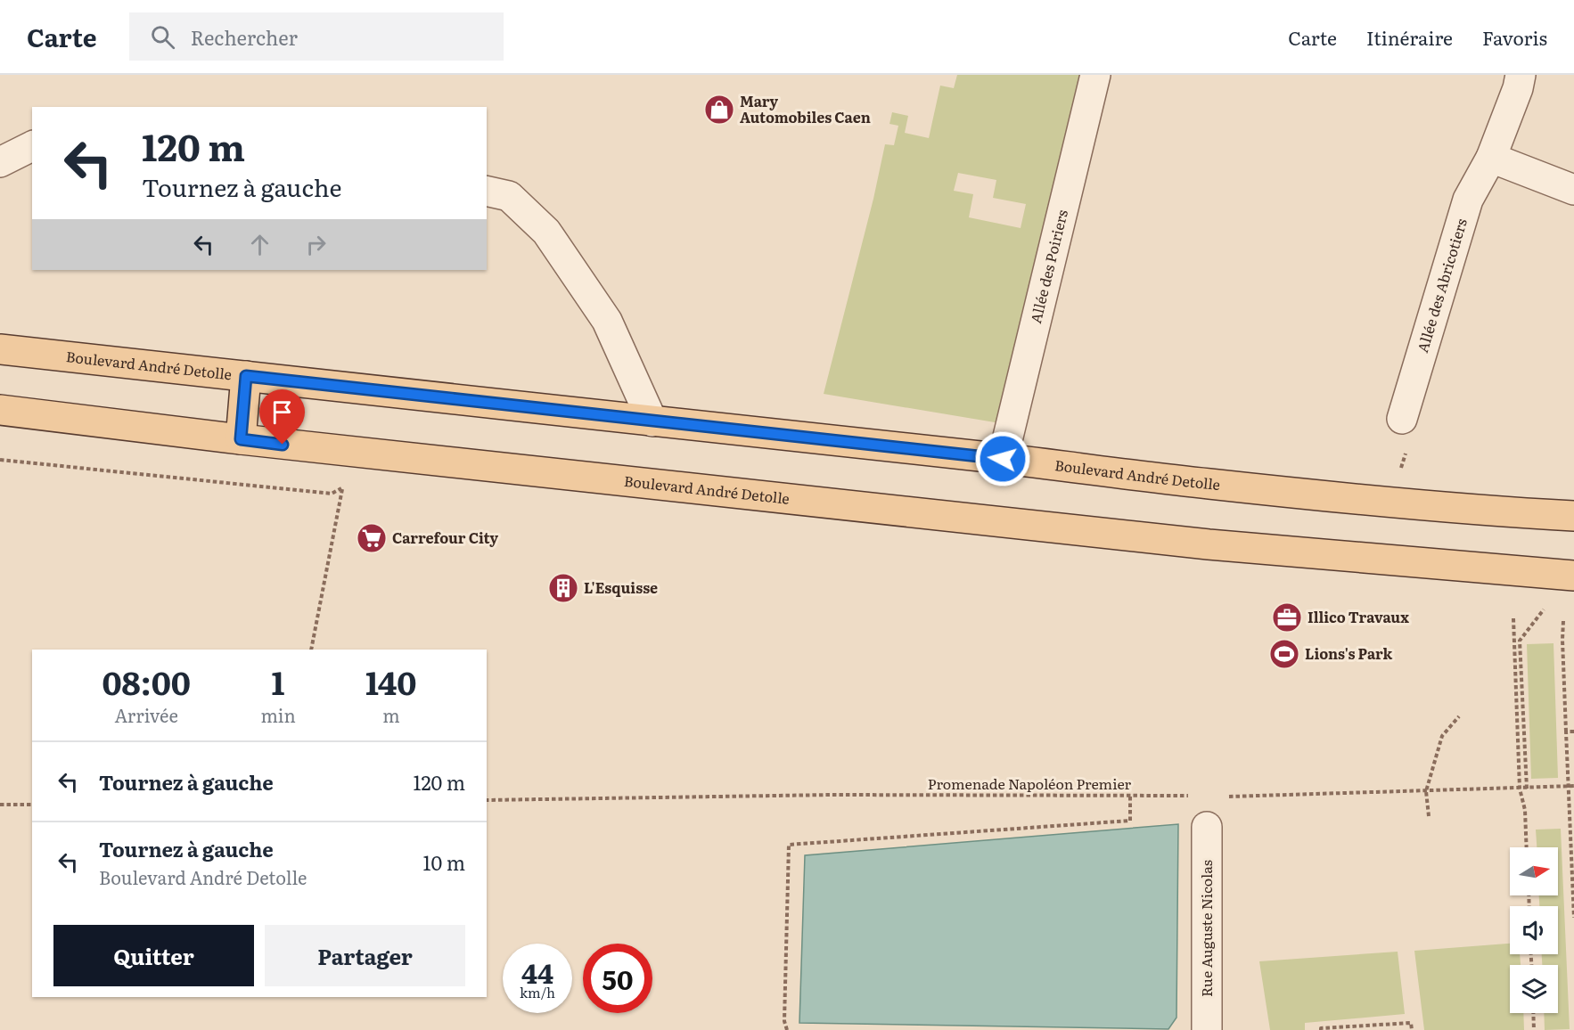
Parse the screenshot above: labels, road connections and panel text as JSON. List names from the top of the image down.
{
  "streets": {
    "main road": ["Boulevard André Detolle"],
    "street": ["Allée des Poiriers", "Allée des Abricotiers", "Rue Auguste Nicolas"],
    "path": ["Promenade Napoléon Premier"]
  },
  "crossings": [
    ["Allée des Poiriers", "Boulevard André Detolle"]
  ],
  "places": {
    "shop": ["Mary Automobiles Caen"],
    "supermarket": ["Carrefour City"],
    "building": ["L'Esquisse"],
    "office": ["Illico Travaux"],
    "sports": ["Lions's Park"]
  },
  "north": "right",
  "page": {
    "header": "Carte",
    "search": "Rechercher",
    "nav": ["Carte", "Itinéraire", "Favoris"],
    "turn": ["120 m", "Tournez à gauche"],
    "eta": [
      "08:00",
      "Arrivée",
      "1",
      "min",
      "140",
      "m"
    ],
    "list": [
      {
        "name": "Tournez à gauche",
        "value": "120 m"
      },
      {
        "name": "Tournez à gauche",
        "note": "Boulevard André Detolle",
        "value": "10 m"
      }
    ],
    "buttons": ["Quitter", "Partager"],
    "speed": "44 km/h",
    "limit": "50"
  }
}
